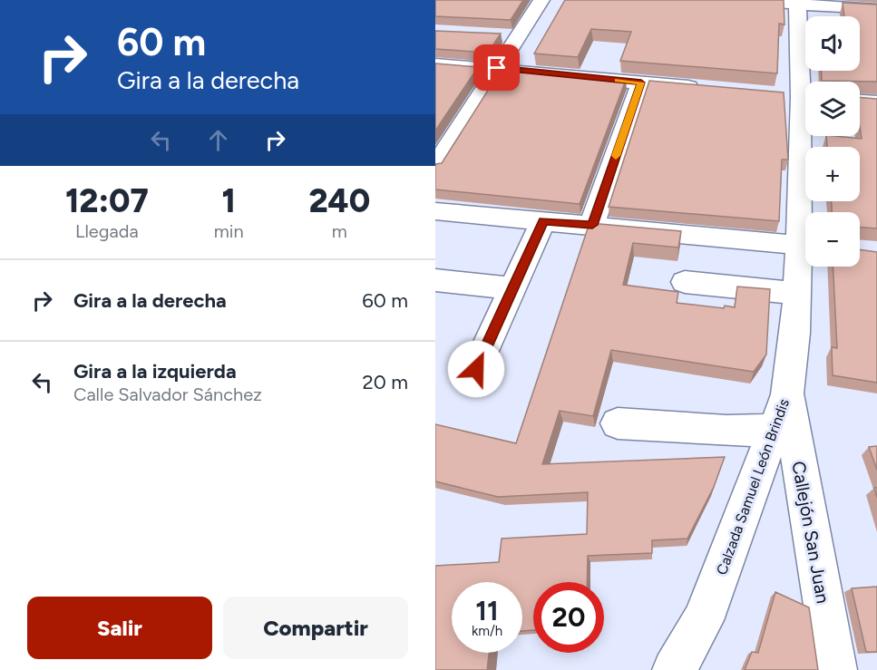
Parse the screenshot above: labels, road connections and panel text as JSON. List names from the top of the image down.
{
  "streets": {
    "street": ["Calzada Samuel León Brindis", "Callejón San Juan"]
  },
  "crossings": [
    ["Calzada Samuel León Brindis", "Callejón San Juan"]
  ],
  "page": {
    "turn": ["60 m", "Gira a la derecha"],
    "map_buttons": ["+", "−"],
    "eta": [
      "12:07",
      "Llegada",
      "1",
      "min",
      "240",
      "m"
    ],
    "list": [
      {
        "name": "Gira a la derecha",
        "value": "60 m"
      },
      {
        "name": "Gira a la izquierda",
        "note": "Calle Salvador Sánchez",
        "value": "20 m"
      }
    ],
    "speed": "11 km/h",
    "limit": "20",
    "buttons": ["Salir", "Compartir"]
  }
}
